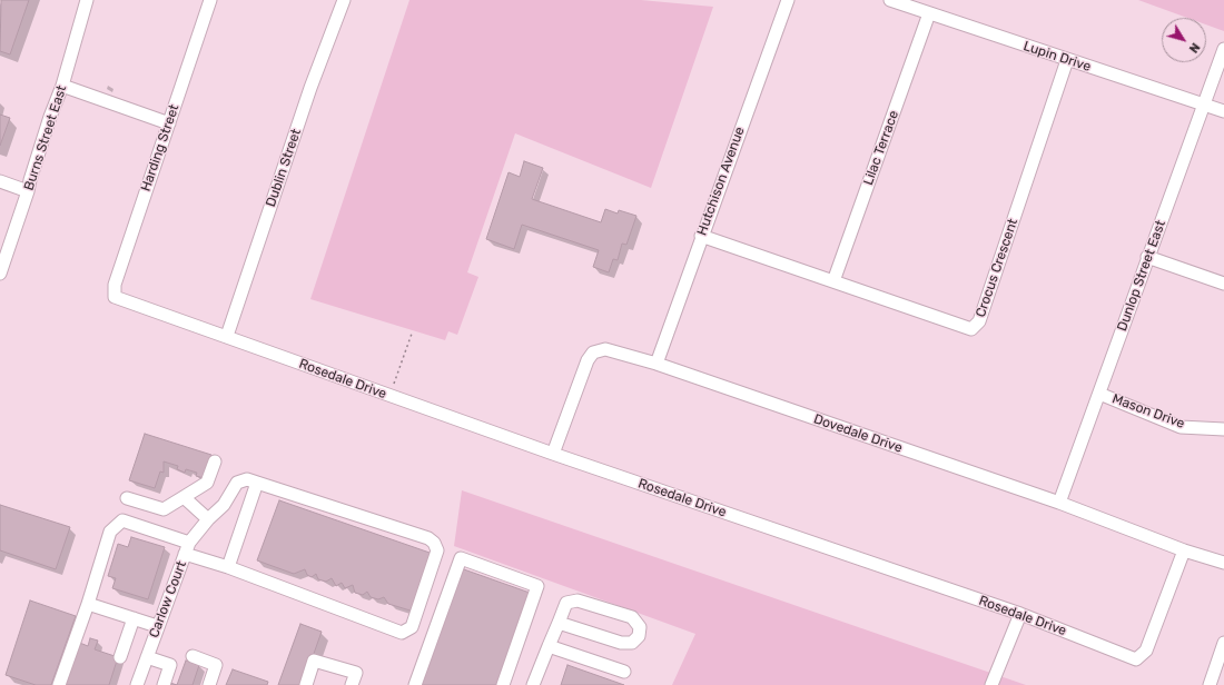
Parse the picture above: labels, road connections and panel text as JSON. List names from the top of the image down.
{
  "streets": {
    "street": [
      "Lupin Drive",
      "Burns Street East",
      "Harding Street",
      "Lilac Terrace",
      "Dublin Street",
      "Hutchison Avenue",
      "Crocus Crescent",
      "Dunlop Street East",
      "Rosedale Drive",
      "Mason Drive",
      "Dovedale Drive",
      "Carlow Court"
    ]
  },
  "crossings": [
    ["Lupin Drive", "Lilac Terrace"],
    ["Lupin Drive", "Crocus Crescent"],
    ["Lupin Drive", "Dunlop Street East"],
    ["Harding Street", "Rosedale Drive"],
    ["Lilac Terrace", "Crocus Crescent"],
    ["Dublin Street", "Rosedale Drive"],
    ["Hutchison Avenue", "Crocus Crescent"],
    ["Hutchison Avenue", "Dovedale Drive"],
    ["Dunlop Street East", "Mason Drive"],
    ["Dunlop Street East", "Dovedale Drive"],
    ["Rosedale Drive", "Dovedale Drive"]
  ],
  "north": "bottom right"
}
